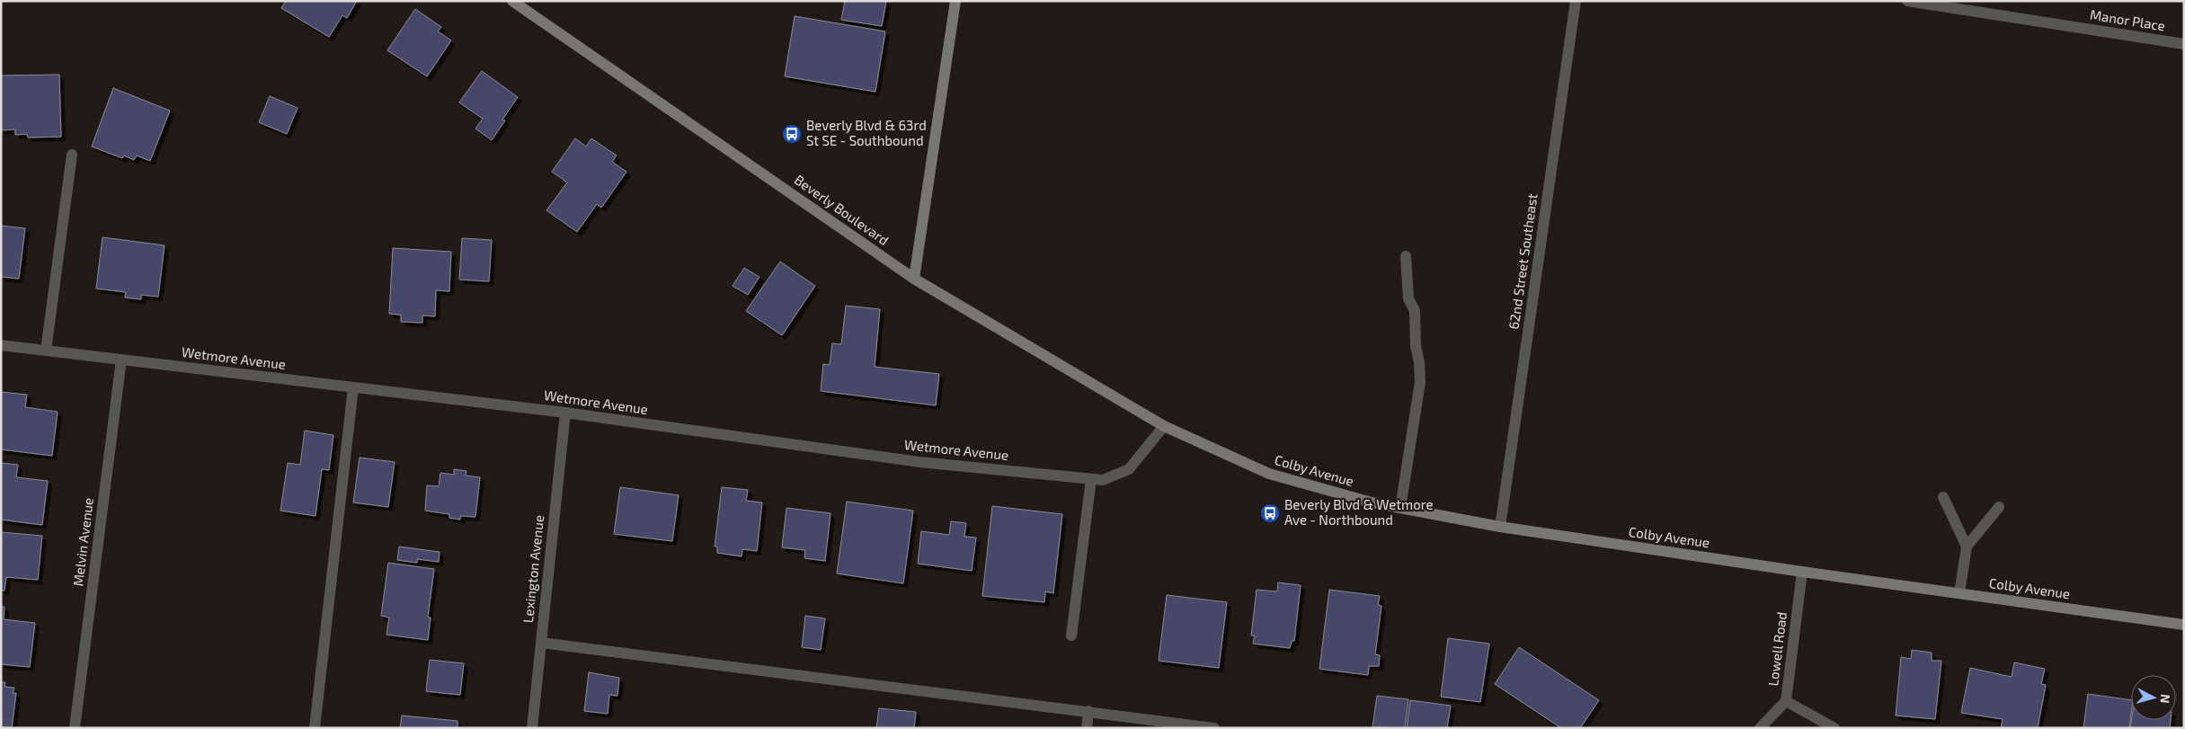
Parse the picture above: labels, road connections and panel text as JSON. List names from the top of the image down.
{
  "streets": {
    "main road": ["Beverly Boulevard", "Colby Avenue"],
    "street": [
      "Manor Place",
      "62nd Street Southeast",
      "Wetmore Avenue",
      "Melvin Avenue",
      "Lexington Avenue",
      "Lowell Road"
    ]
  },
  "crossings": [
    ["Beverly Boulevard", "Wetmore Avenue"],
    ["Beverly Boulevard", "Colby Avenue"],
    ["62nd Street Southeast", "Colby Avenue"],
    ["Wetmore Avenue", "Colby Avenue"],
    ["Wetmore Avenue", "Melvin Avenue"],
    ["Wetmore Avenue", "Lexington Avenue"],
    ["Colby Avenue", "Lowell Road"]
  ],
  "places": {
    "bus stop": ["Beverly Blvd & 63rd St SE - Southbound", "Beverly Blvd & Wetmore Ave - Northbound"]
  },
  "north": "right"
}
